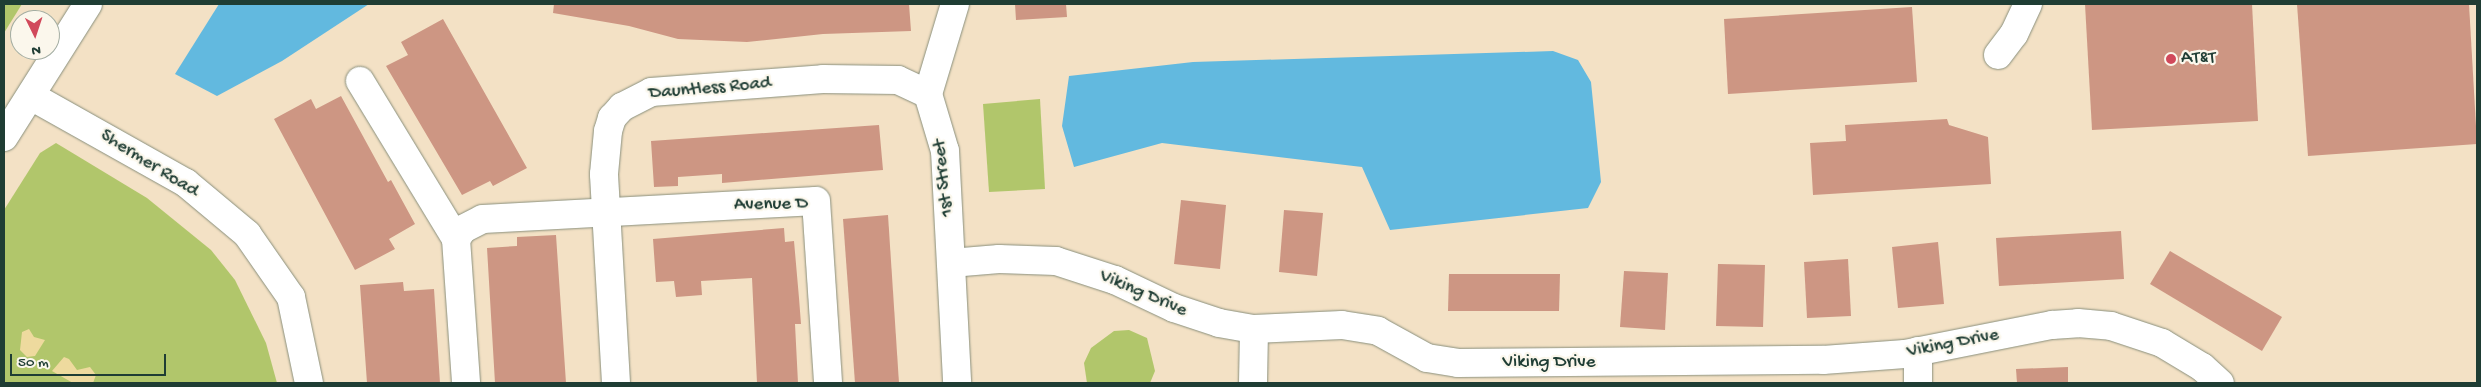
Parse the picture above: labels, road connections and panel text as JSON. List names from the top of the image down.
{
  "streets": {
    "street": [
      "Dauntless Road",
      "Shermer Road",
      "1st Street",
      "Avenue D",
      "Viking Drive"
    ]
  },
  "crossings": [
    ["Dauntless Road", "1st Street"],
    ["Dauntless Road", "Avenue D"],
    ["1st Street", "Viking Drive"]
  ],
  "places": ["AT&T"],
  "scale_bar": "50 m",
  "north": "bottom"
}
